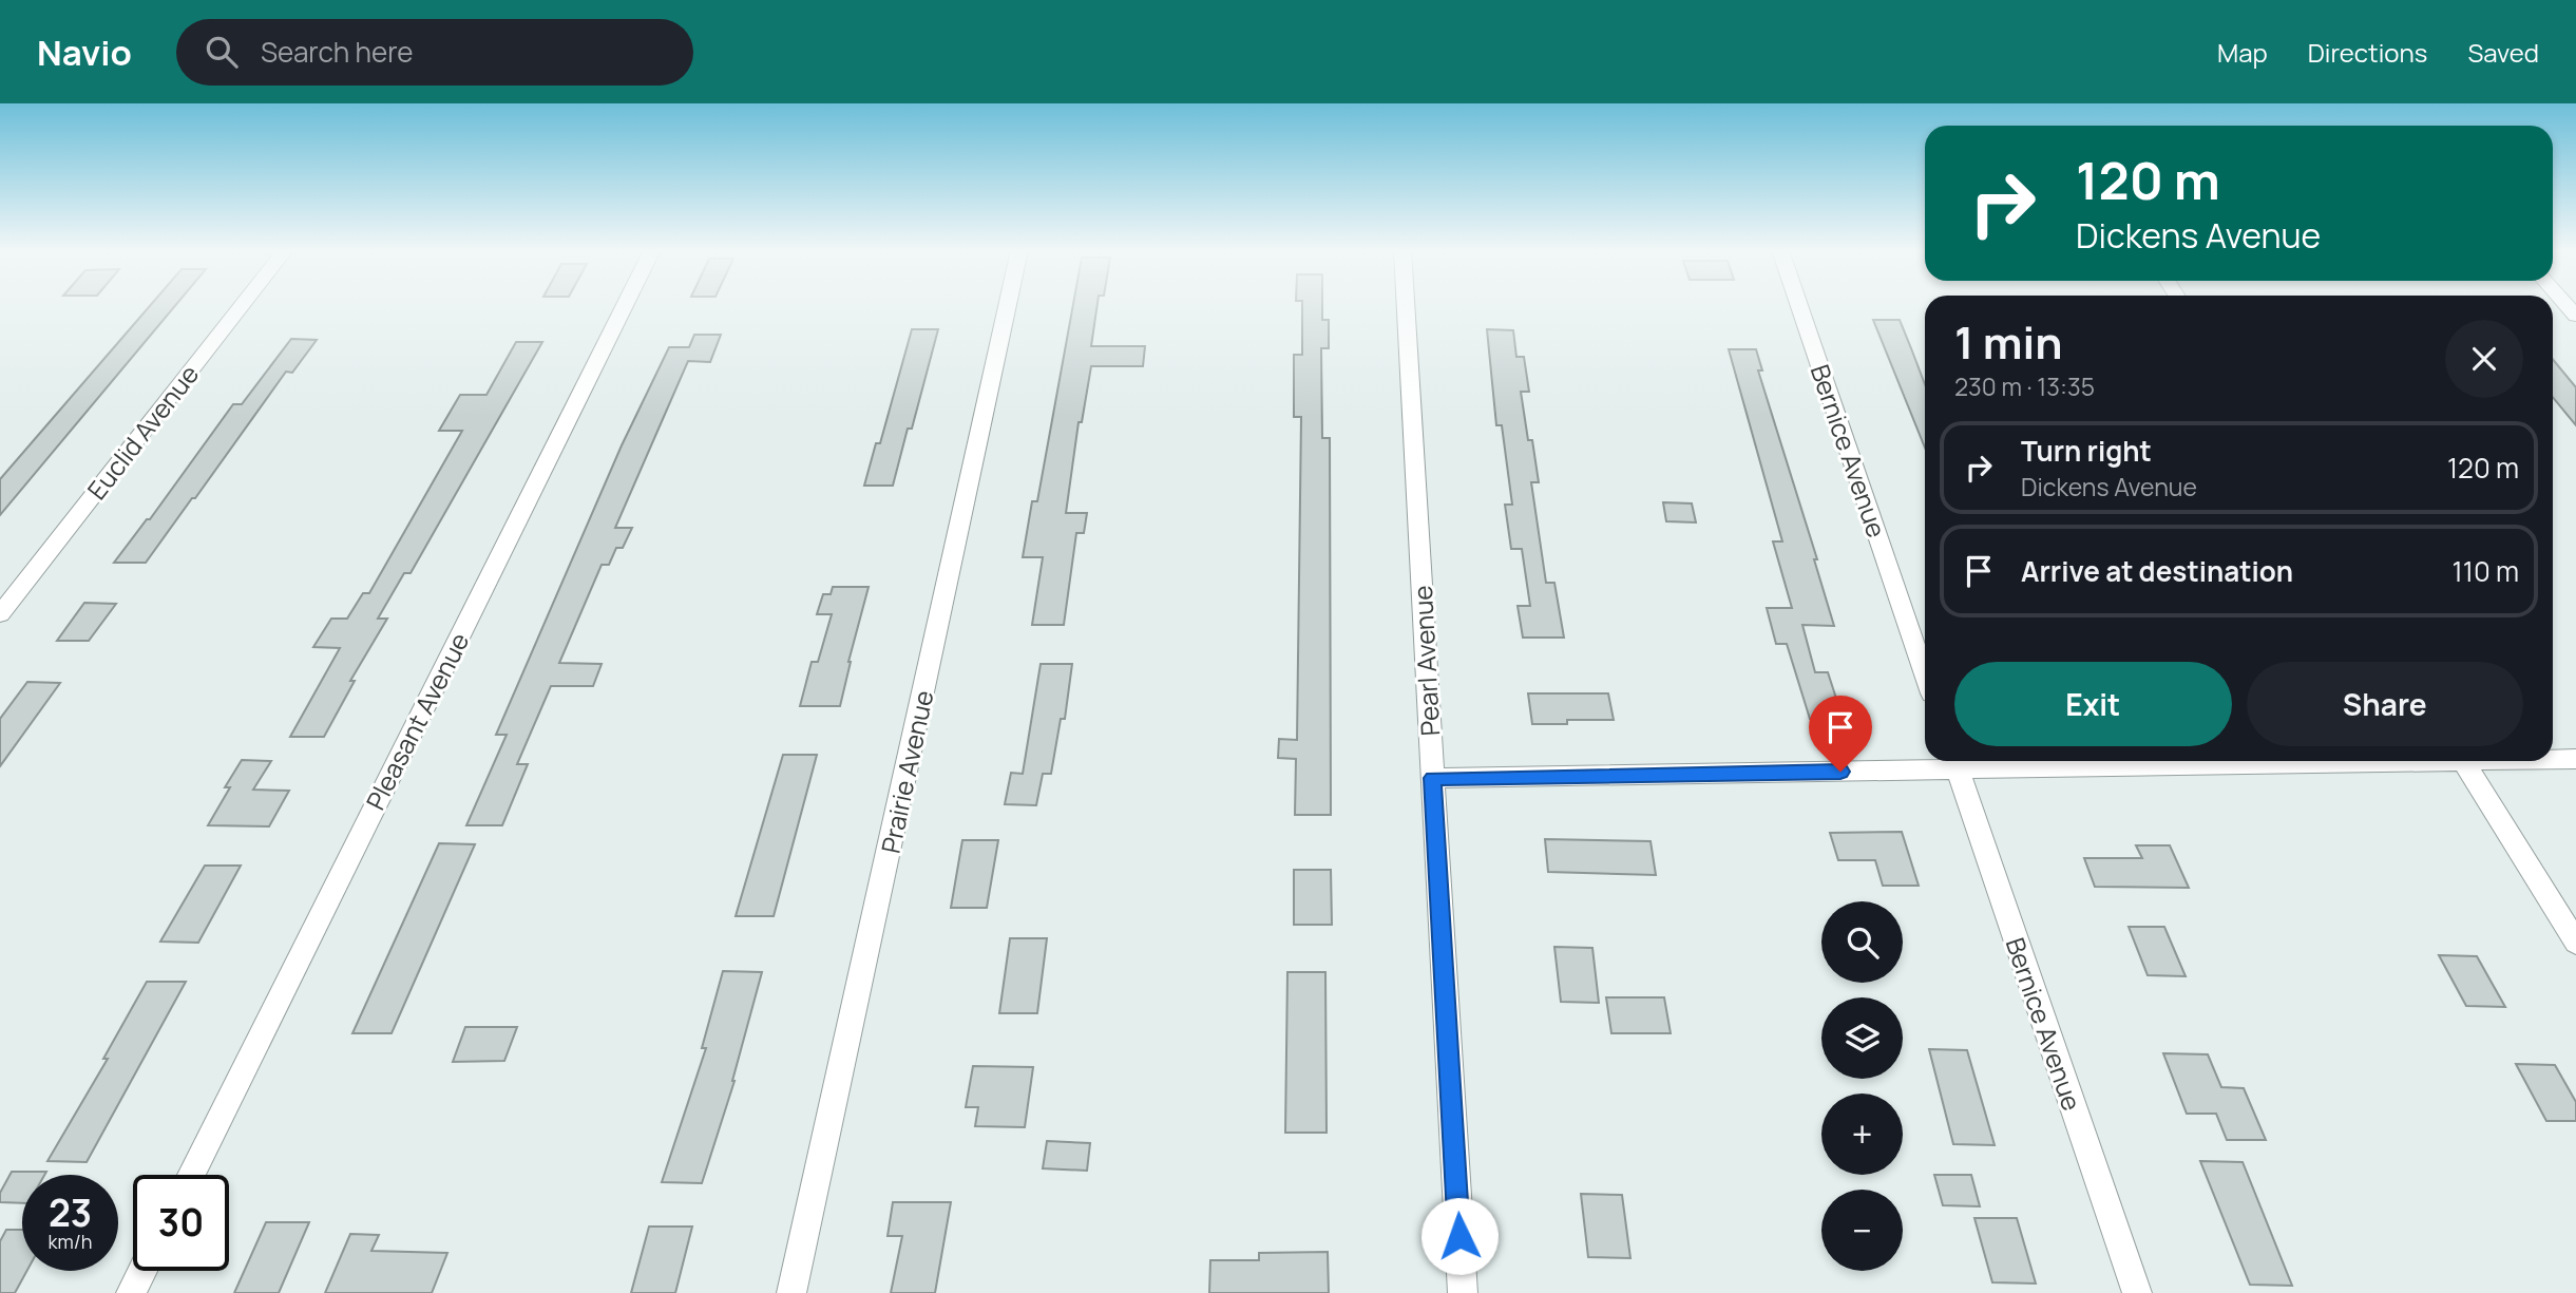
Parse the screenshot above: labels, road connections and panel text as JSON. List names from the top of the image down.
{
  "streets": {
    "street": [
      "Euclid Avenue",
      "Bernice Avenue",
      "Pearl Avenue",
      "Pleasant Avenue",
      "Prairie Avenue"
    ]
  },
  "page": {
    "header": "Navio",
    "search": "Search here",
    "nav": ["Map", "Directions", "Saved"],
    "turn": ["120 m", "Dickens Avenue"],
    "heading": ["1 min", "230 m · 13:35"],
    "list": [
      {
        "name": "Turn right",
        "note": "Dickens Avenue",
        "value": "120 m"
      },
      {
        "name": "Arrive at destination",
        "value": "110 m"
      }
    ],
    "buttons": ["Exit", "Share"],
    "map_buttons": ["+", "−"],
    "speed": "23 km/h",
    "limit": "30"
  }
}
